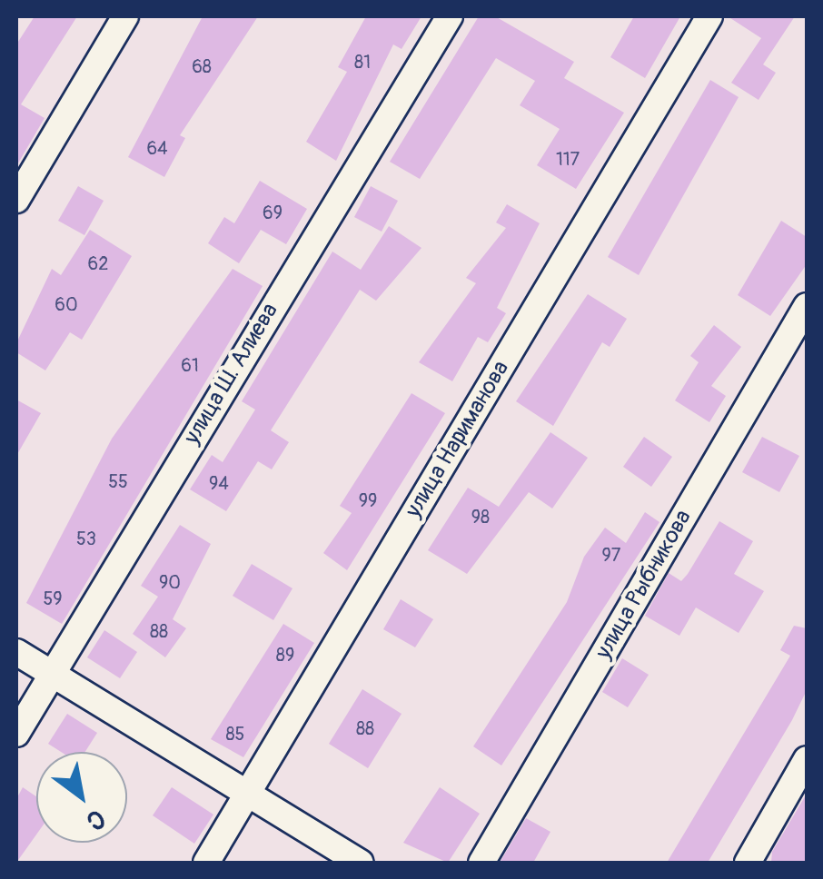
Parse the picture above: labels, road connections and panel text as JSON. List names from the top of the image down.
{
  "streets": {
    "street": ["улица Ш. Алиева", "улица Нариманова", "улица Рыбникова"]
  },
  "house_numbers": [
    "81",
    "68",
    "64",
    "117",
    "69",
    "62",
    "60",
    "61",
    "55",
    "94",
    "99",
    "98",
    "53",
    "97",
    "90",
    "59",
    "88",
    "89",
    "88",
    "85"
  ],
  "north": "bottom right"
}
